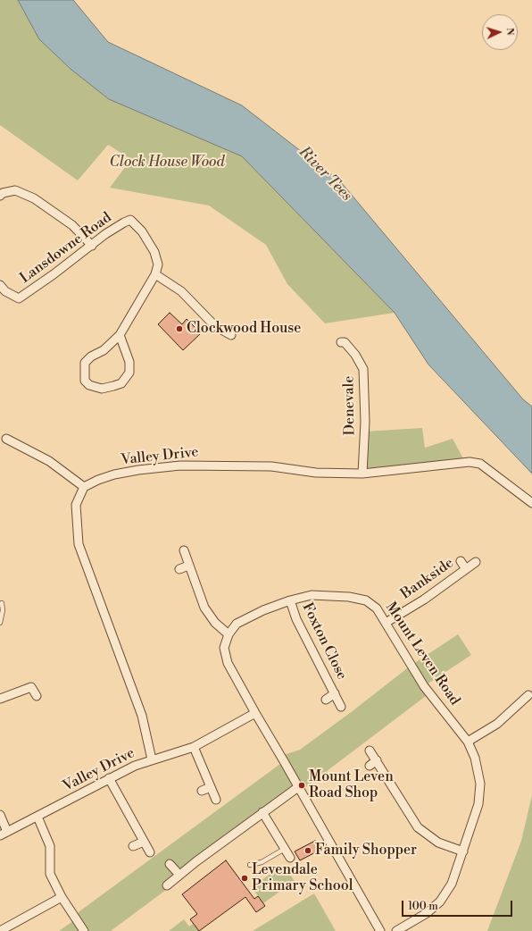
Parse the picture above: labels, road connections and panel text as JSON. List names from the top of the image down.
{
  "streets": {
    "street": [
      "Lansdowne Road",
      "Denevale",
      "Valley Drive",
      "Bankside",
      "Foxton Close",
      "Mount Leven Road"
    ]
  },
  "crossings": [
    ["Denevale", "Valley Drive"],
    ["Bankside", "Mount Leven Road"],
    ["Foxton Close", "Mount Leven Road"]
  ],
  "water": ["River Tees"],
  "parks": ["Clock House Wood"],
  "places": [
    "Clockwood House",
    "Mount Leven Road Shop",
    "Family Shopper",
    "Levendale Primary School"
  ],
  "scale_bar": "100 m",
  "north": "right"
}
